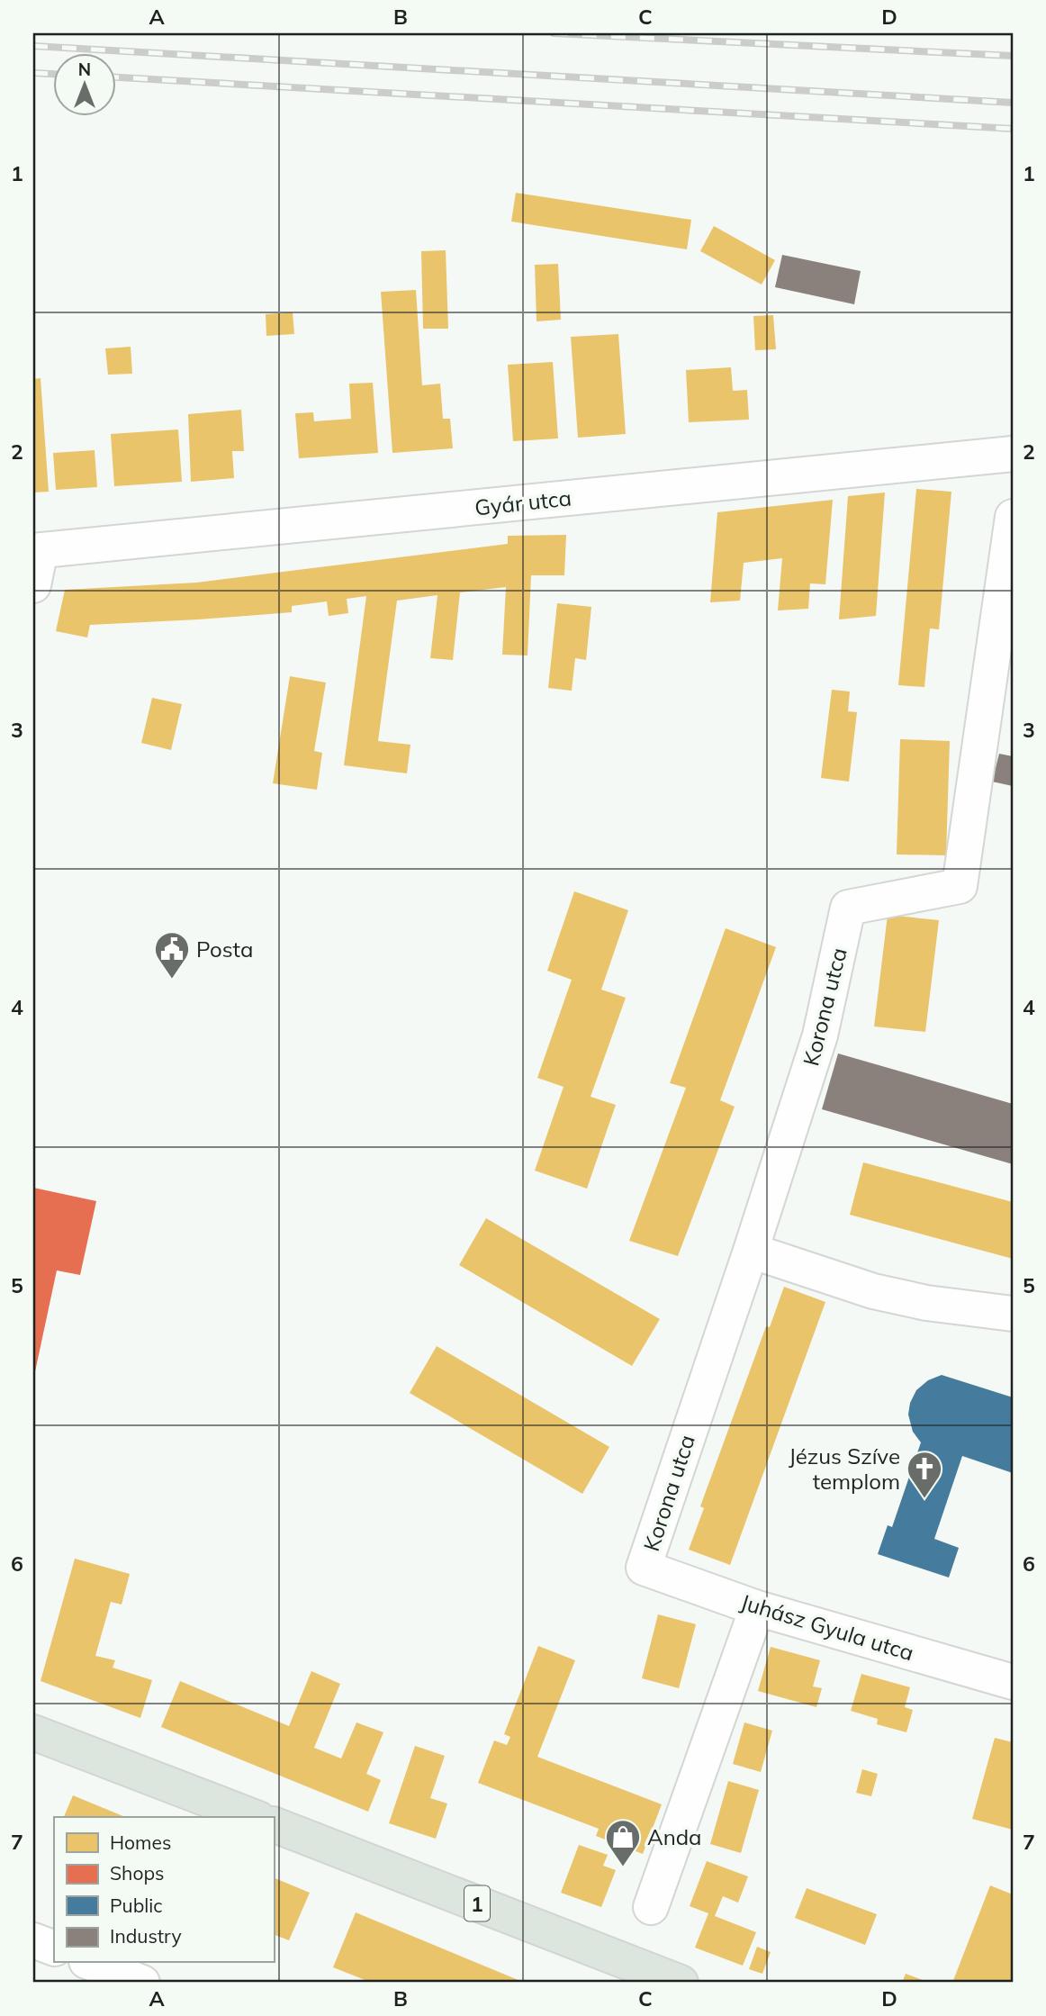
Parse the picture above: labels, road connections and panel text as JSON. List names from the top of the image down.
{
  "streets": {
    "main road": ["1"],
    "street": ["Gyár utca", "Korona utca", "Juhász Gyula utca"]
  },
  "crossings": [
    ["Korona utca", "Juhász Gyula utca"]
  ],
  "places": {
    "public building": ["Posta"],
    "church": ["Jézus Szíve templom"],
    "shop": ["Anda"]
  },
  "legend": [
    "Homes",
    "Shops",
    "Public",
    "Industry"
  ],
  "north": "top",
  "grid": {
    "columns": [
      "A",
      "B",
      "C",
      "D"
    ],
    "rows": [
      "1",
      "2",
      "3",
      "4",
      "5",
      "6",
      "7"
    ]
  }
}
